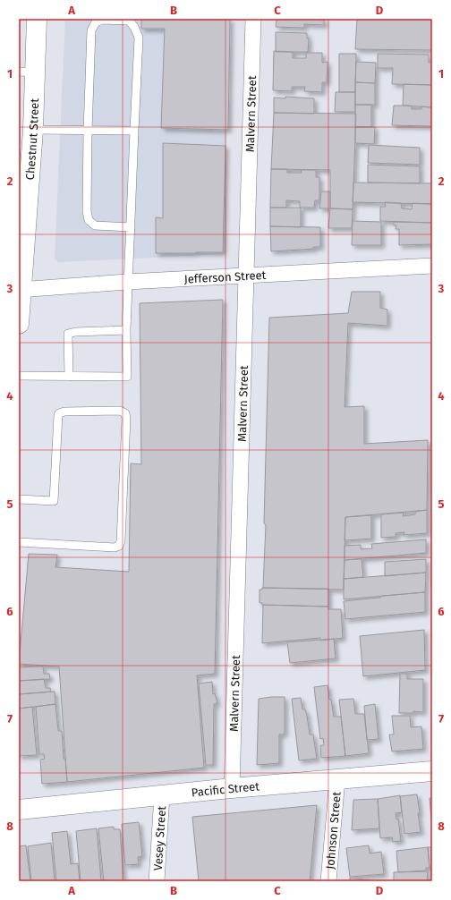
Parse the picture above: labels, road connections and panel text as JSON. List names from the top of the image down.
{
  "streets": {
    "street": [
      "Malvern Street",
      "Chestnut Street",
      "Jefferson Street",
      "Pacific Street",
      "Johnson Street",
      "Vesey Street"
    ]
  },
  "crossings": [
    ["Malvern Street", "Jefferson Street"],
    ["Malvern Street", "Pacific Street"],
    ["Chestnut Street", "Jefferson Street"],
    ["Pacific Street", "Johnson Street"],
    ["Pacific Street", "Vesey Street"]
  ],
  "grid": {
    "columns": [
      "A",
      "B",
      "C",
      "D"
    ],
    "rows": [
      "1",
      "2",
      "3",
      "4",
      "5",
      "6",
      "7",
      "8"
    ]
  }
}
